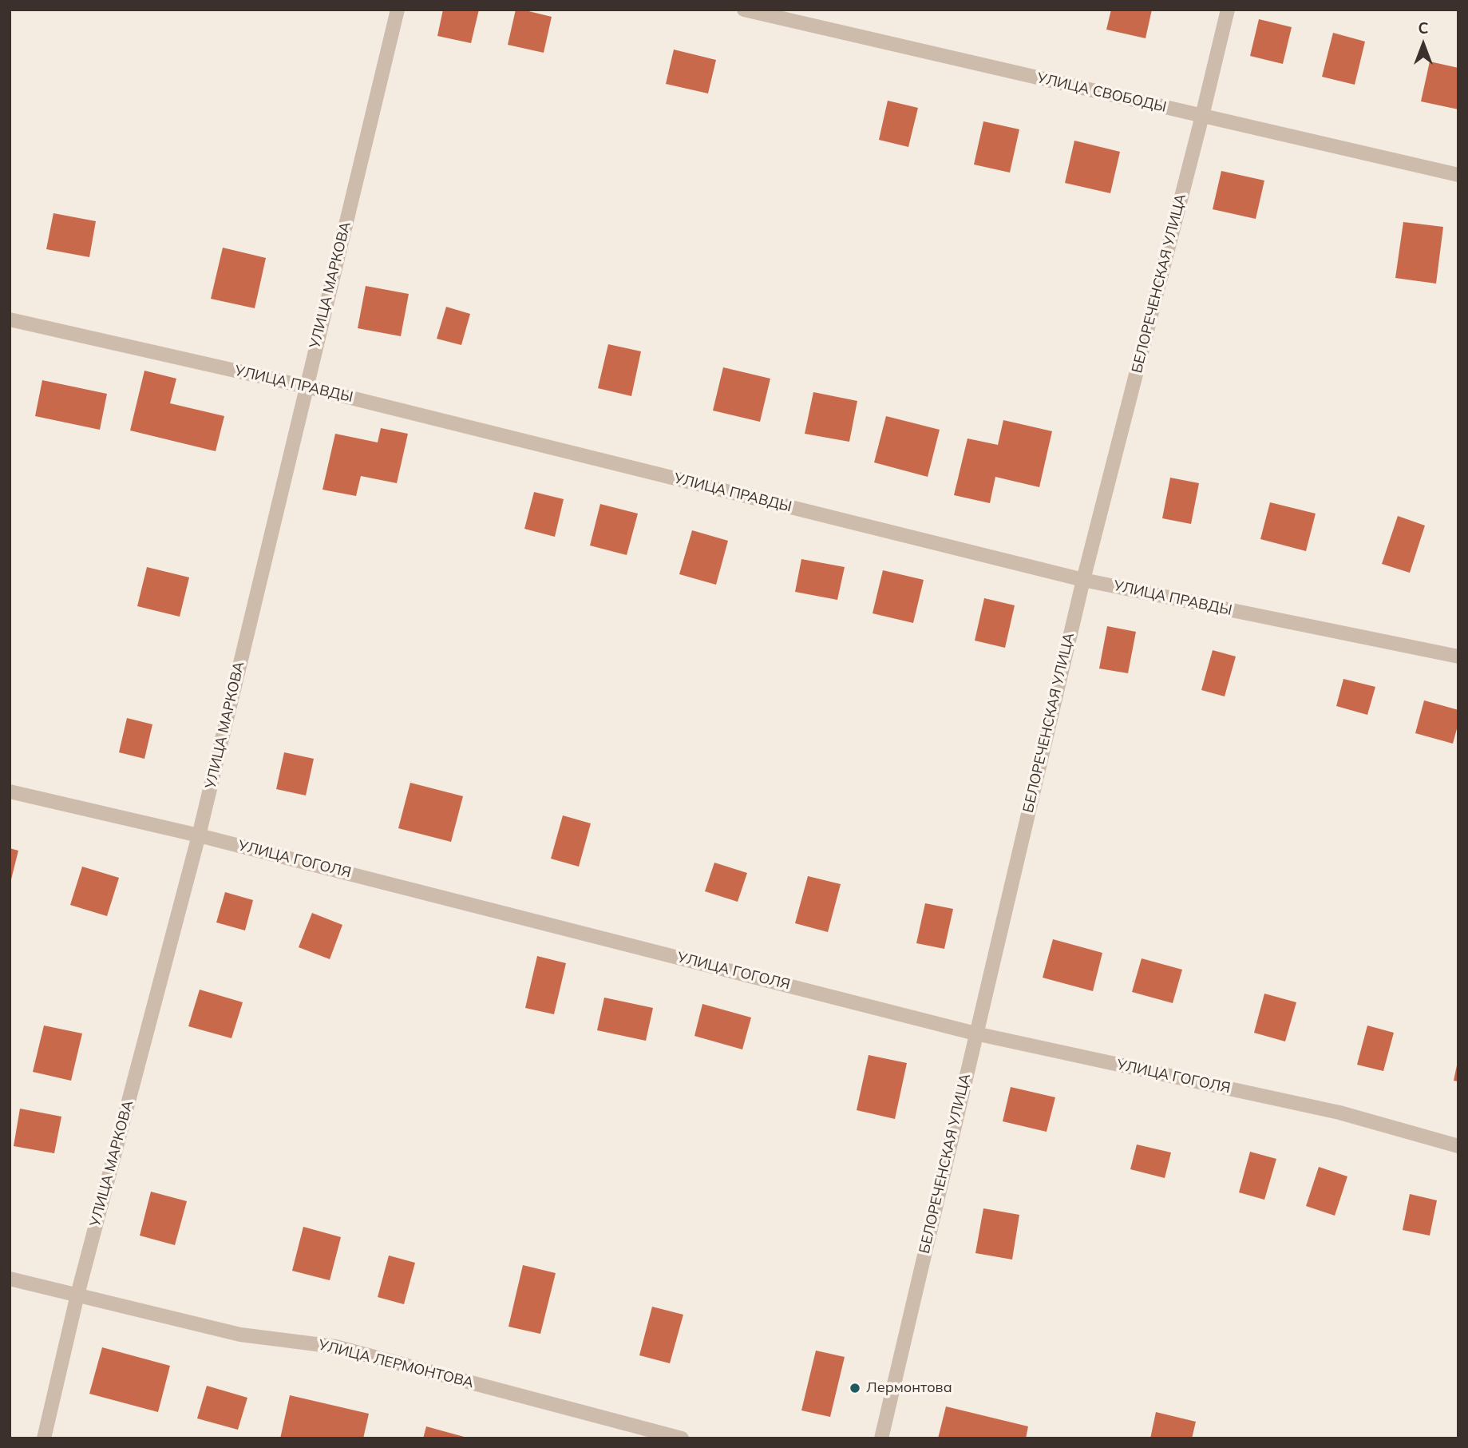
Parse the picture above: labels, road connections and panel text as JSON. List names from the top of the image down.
{
  "streets": {
    "street": [
      "УЛИЦА СВОБОДЫ",
      "БЕЛОРЕЧЕНСКАЯ УЛИЦА",
      "УЛИЦА МАРКОВА",
      "УЛИЦА ПРАВДЫ",
      "УЛИЦА ГОГОЛЯ",
      "УЛИЦА ЛЕРМОНТОВА"
    ]
  },
  "crossings": [
    ["УЛИЦА СВОБОДЫ", "БЕЛОРЕЧЕНСКАЯ УЛИЦА"],
    ["БЕЛОРЕЧЕНСКАЯ УЛИЦА", "УЛИЦА ПРАВДЫ"],
    ["БЕЛОРЕЧЕНСКАЯ УЛИЦА", "УЛИЦА ГОГОЛЯ"],
    ["УЛИЦА МАРКОВА", "УЛИЦА ПРАВДЫ"],
    ["УЛИЦА МАРКОВА", "УЛИЦА ГОГОЛЯ"],
    ["УЛИЦА МАРКОВА", "УЛИЦА ЛЕРМОНТОВА"]
  ],
  "places": ["Лермонтова"],
  "north": "top"
}
